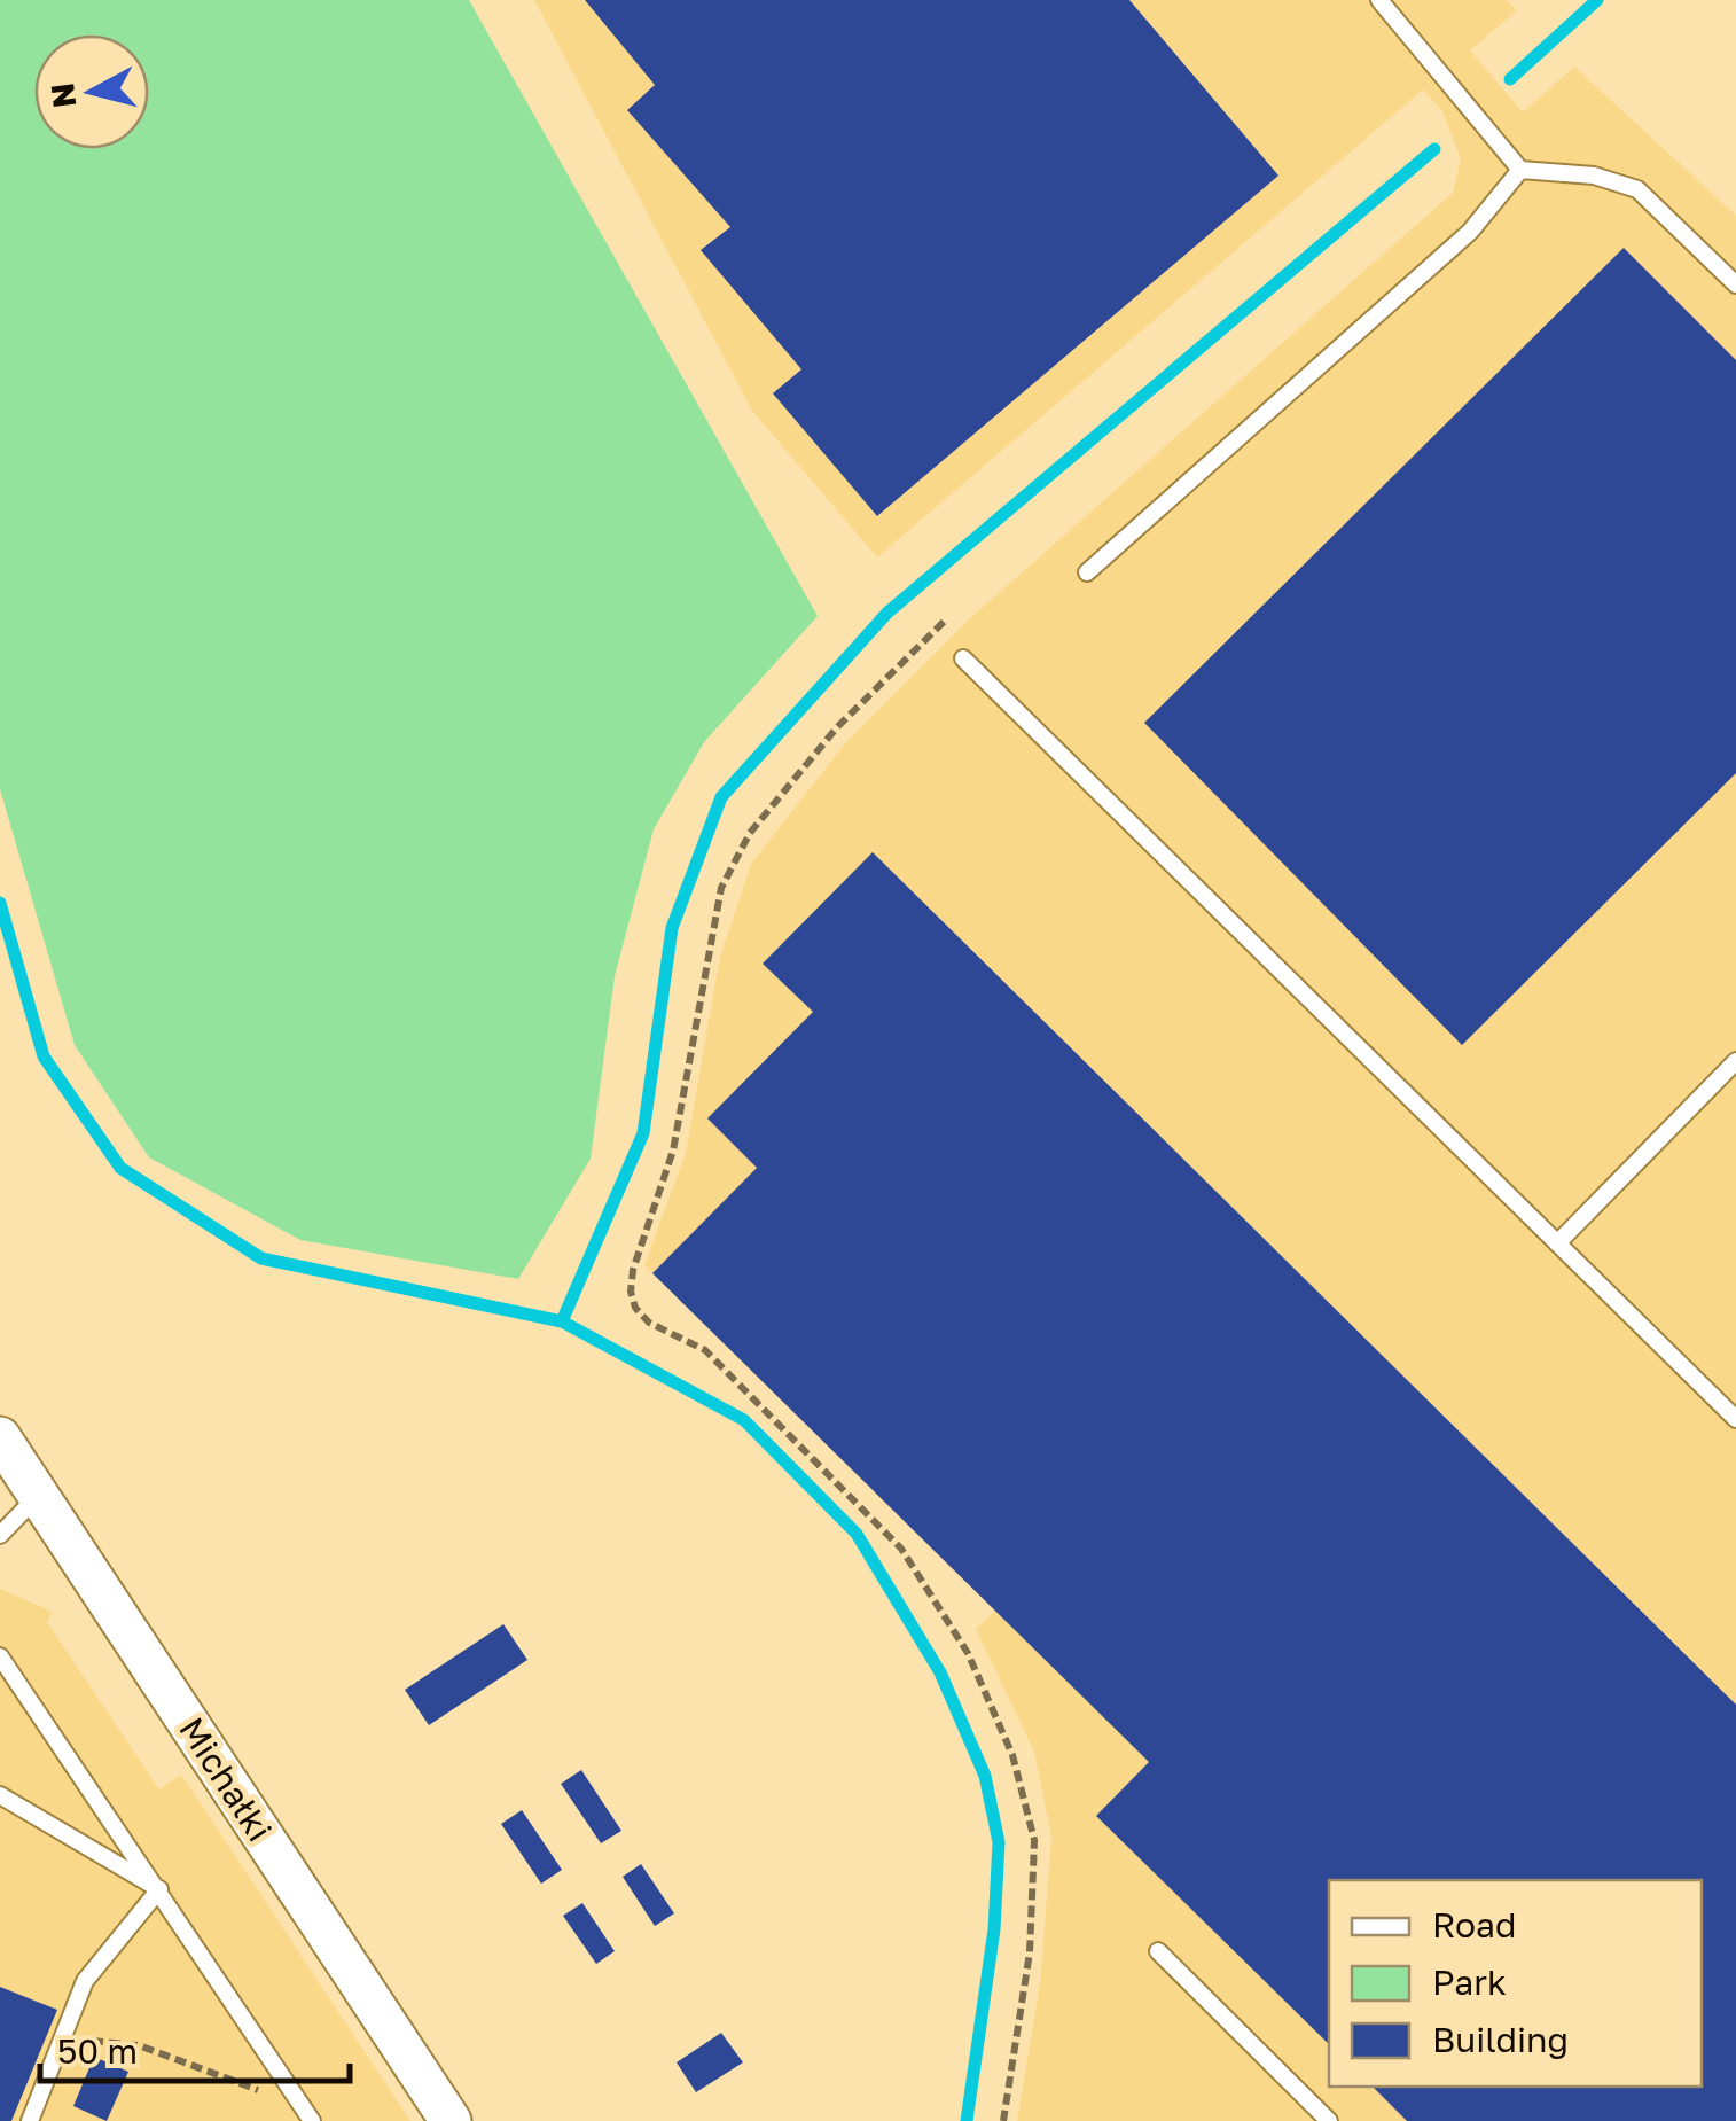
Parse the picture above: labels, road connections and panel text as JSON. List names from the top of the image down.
{
  "streets": {
    "street": ["Michałki"]
  },
  "legend": ["Road", "Park", "Building"],
  "scale_bar": "50 m",
  "north": "left"
}
